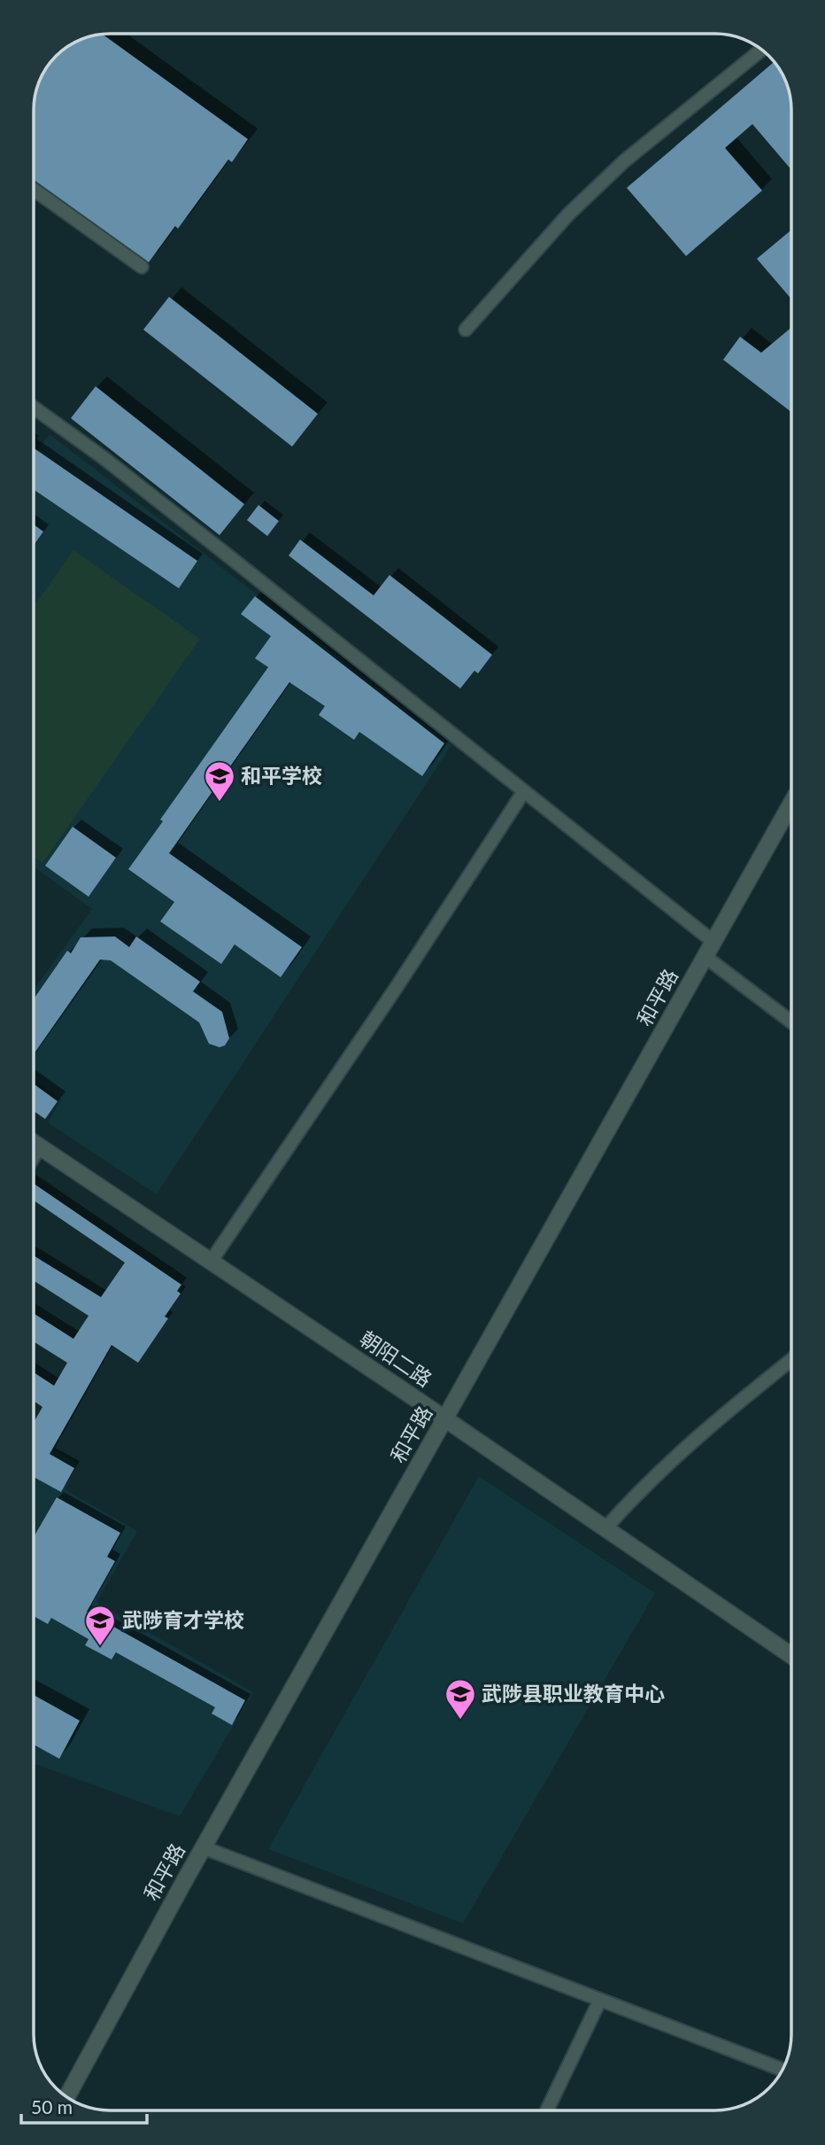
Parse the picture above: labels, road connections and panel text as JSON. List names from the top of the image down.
{
  "streets": {
    "street": ["和平路", "朝阳二路"]
  },
  "crossings": [
    ["和平路", "朝阳二路"]
  ],
  "places": {
    "school or university": ["和平学校", "武陟育才学校", "武陟县职业教育中心"]
  },
  "scale_bar": "50 m"
}
